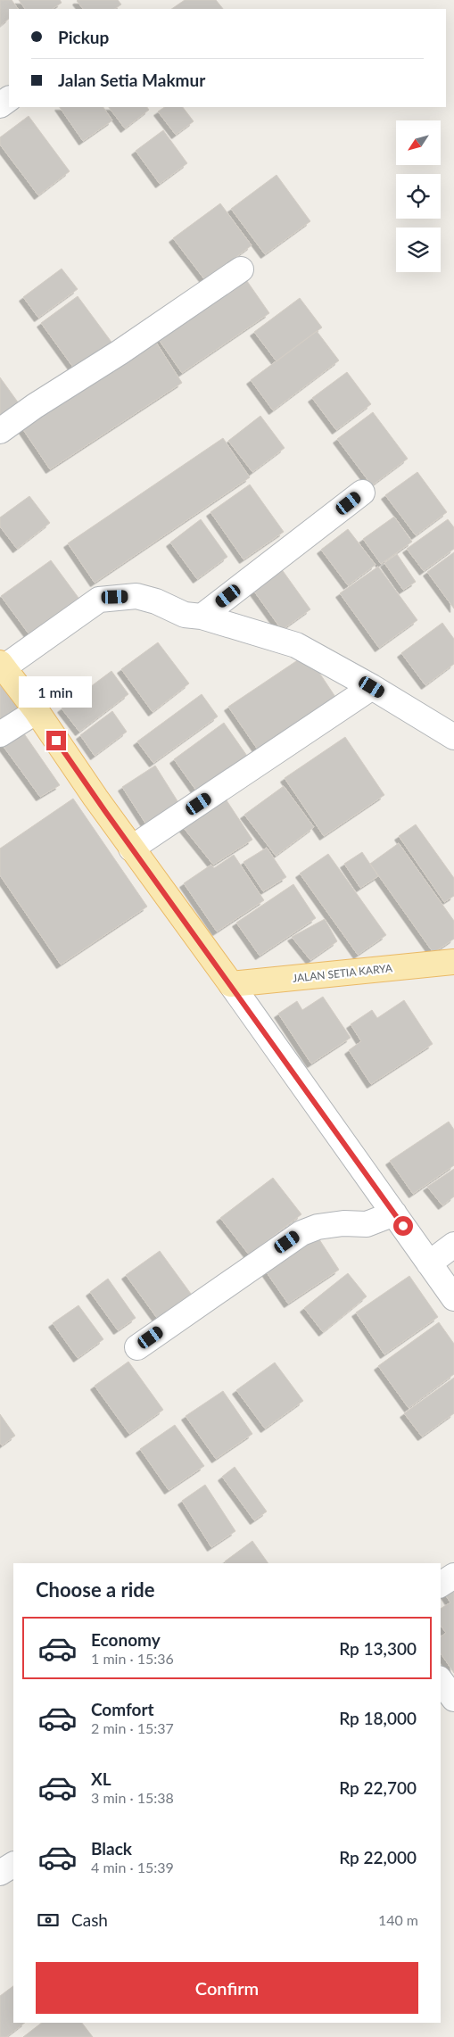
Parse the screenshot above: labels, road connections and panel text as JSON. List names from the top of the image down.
{
  "streets": {
    "main road": ["JALAN SETIA KARYA"]
  },
  "north": "bottom left",
  "page": {
    "banner": ["Pickup", "Jalan Setia Makmur"],
    "bubble": "1 min",
    "heading": "Choose a ride",
    "list": [
      {
        "name": "Economy",
        "note": "1 min · 15:36",
        "value": "Rp 13,300"
      },
      {
        "name": "Comfort",
        "note": "2 min · 15:37",
        "value": "Rp 18,000"
      },
      {
        "name": "XL",
        "note": "3 min · 15:38",
        "value": "Rp 22,700"
      },
      {
        "name": "Black",
        "note": "4 min · 15:39",
        "value": "Rp 22,000"
      }
    ],
    "pay": ["Cash", "140 m"],
    "buttons": "Confirm"
  }
}
